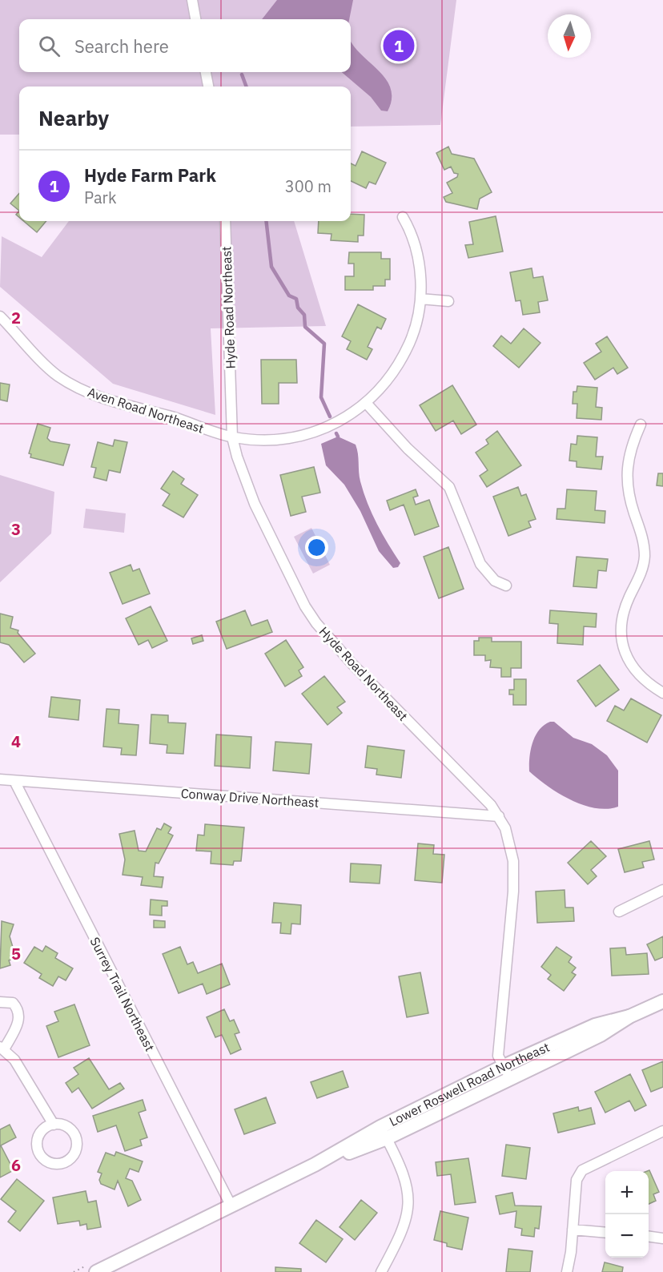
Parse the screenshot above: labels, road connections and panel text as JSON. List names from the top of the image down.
{
  "streets": {
    "street": [
      "Hyde Road Northeast",
      "Aven Road Northeast",
      "Conway Drive Northeast",
      "Surrey Trail Northeast",
      "Lower Roswell Road Northeast"
    ]
  },
  "crossings": [
    ["Hyde Road Northeast", "Aven Road Northeast"],
    ["Hyde Road Northeast", "Conway Drive Northeast"],
    ["Hyde Road Northeast", "Lower Roswell Road Northeast"],
    ["Conway Drive Northeast", "Surrey Trail Northeast"],
    ["Surrey Trail Northeast", "Lower Roswell Road Northeast"]
  ],
  "north": "bottom",
  "page": {
    "search": "Search here",
    "pins": "1",
    "heading": "Nearby",
    "list": [
      {
        "mark": "1",
        "name": "Hyde Farm Park",
        "note": "Park",
        "value": "300 m"
      }
    ],
    "map_buttons": ["+", "−"]
  },
  "grid": {
    "rows": [
      "2",
      "3",
      "4",
      "5",
      "6"
    ]
  }
}
